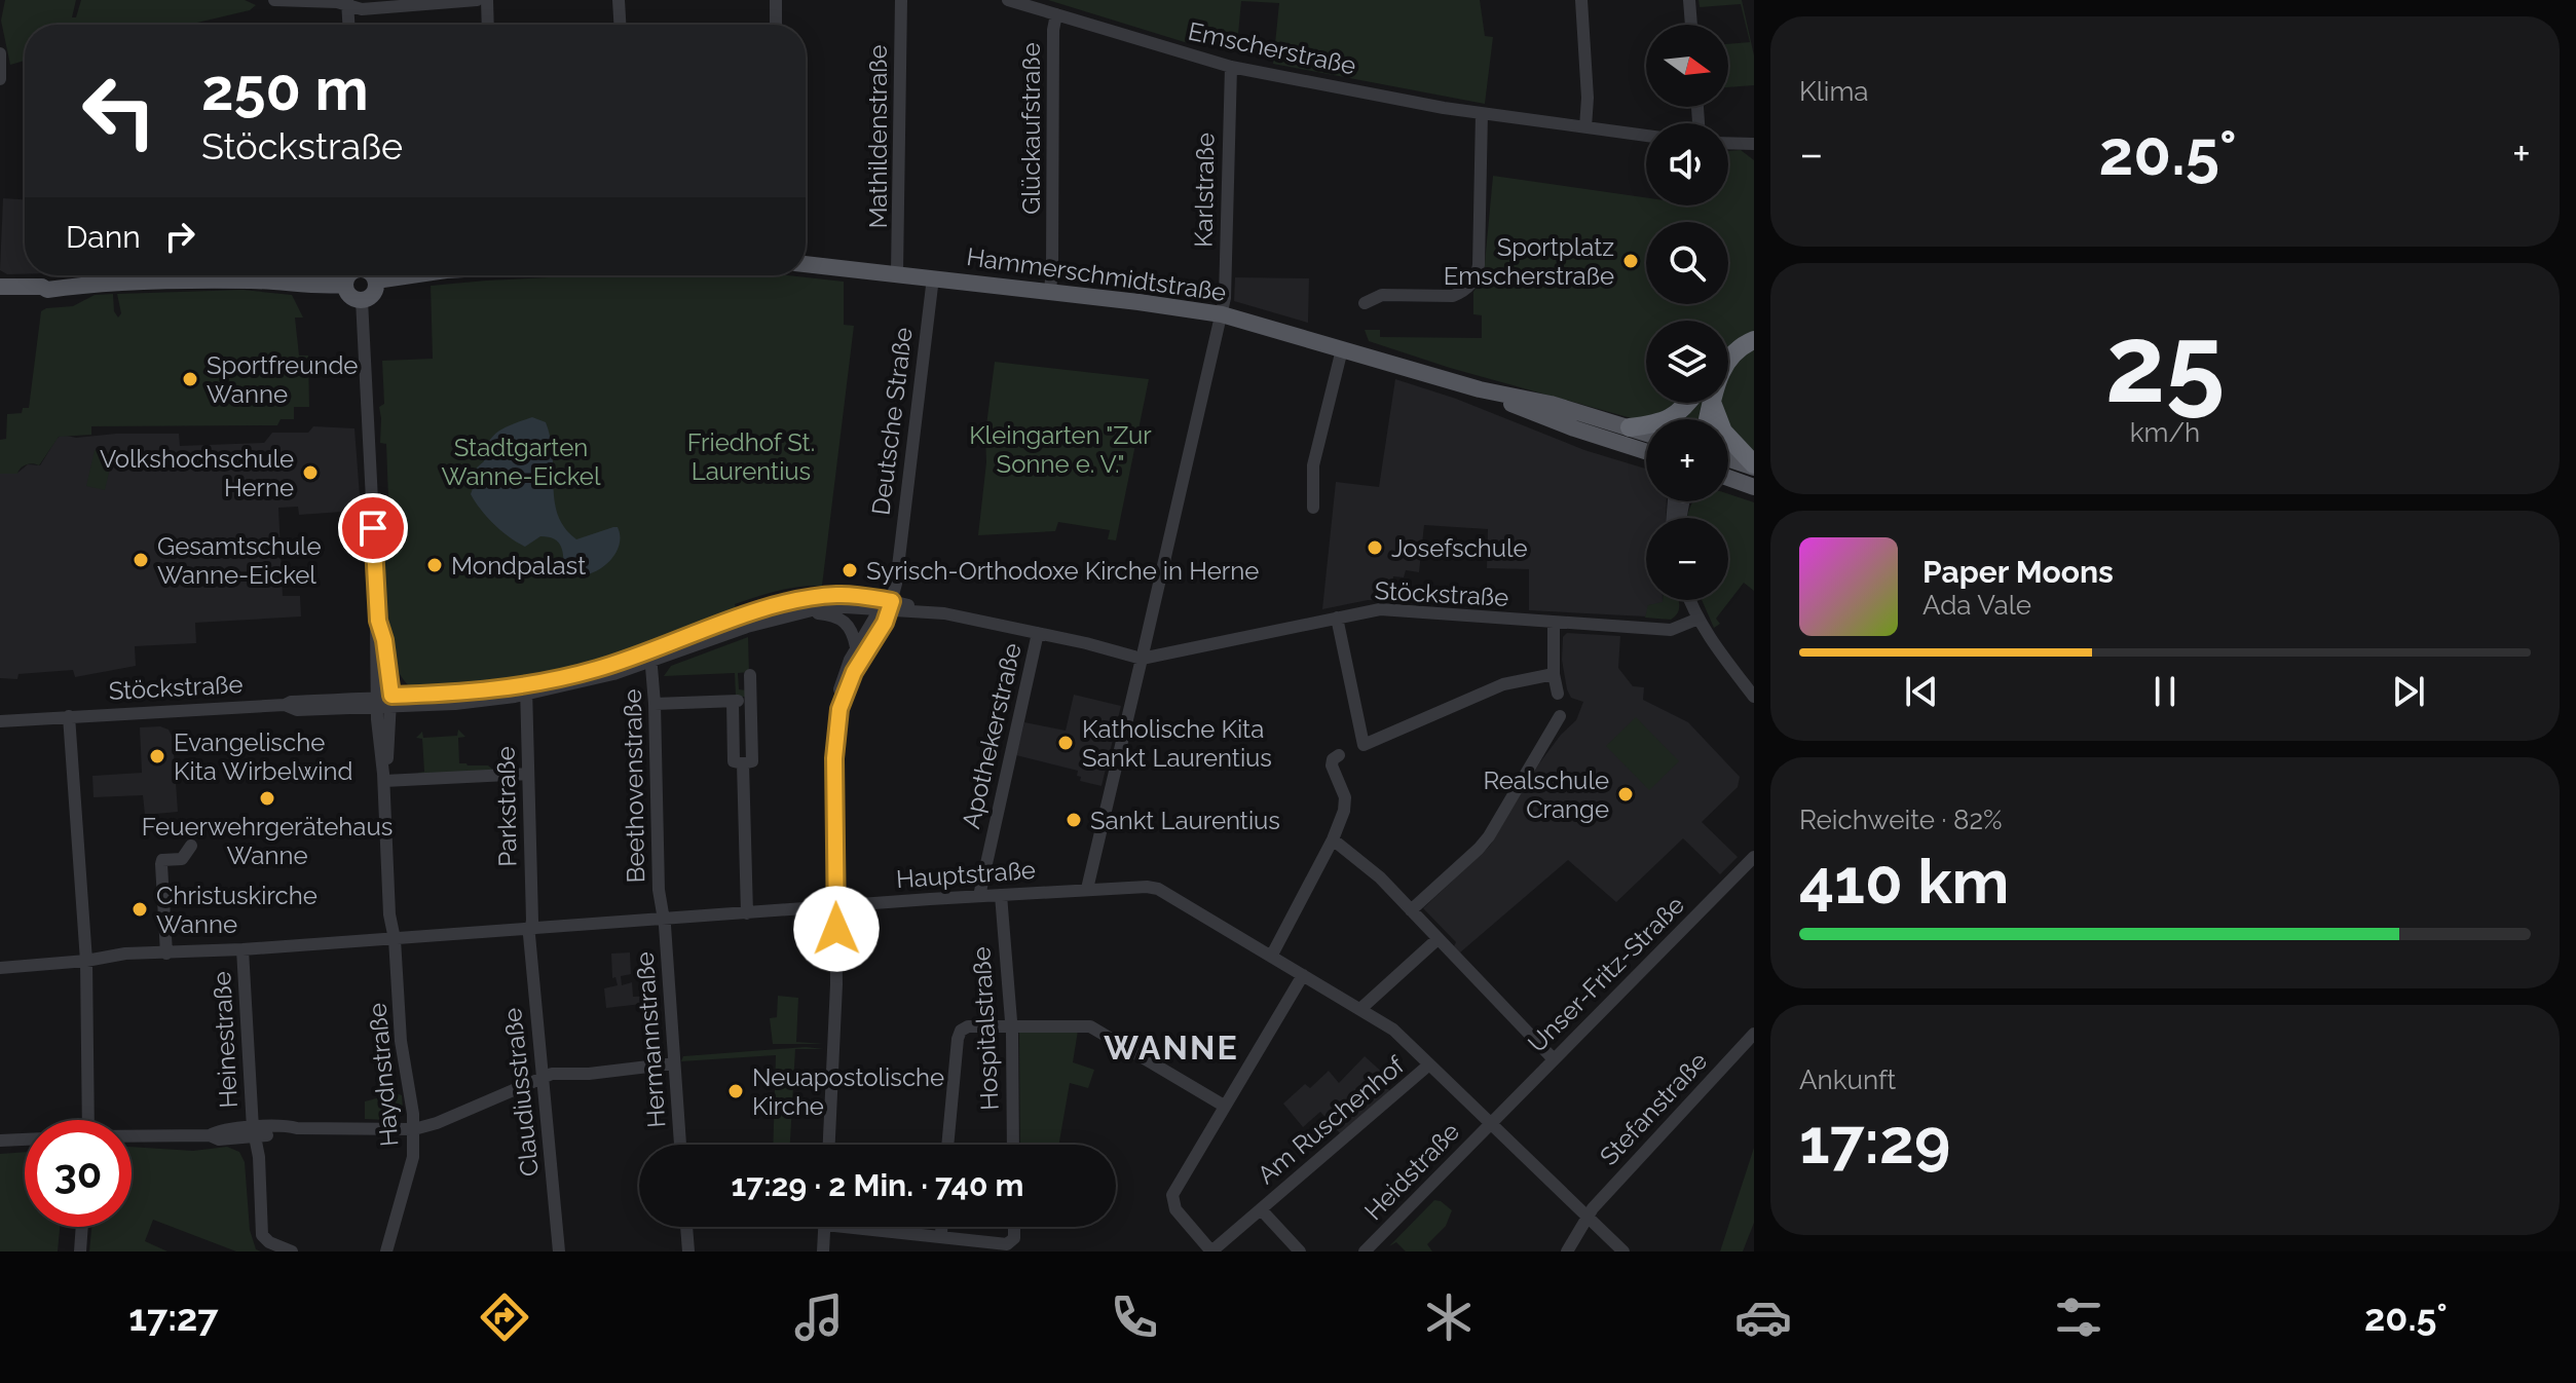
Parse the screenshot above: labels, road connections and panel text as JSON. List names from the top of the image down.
{
  "streets": {
    "main road": ["Hammerschmidtstraße"],
    "street": [
      "Emscherstraße",
      "Glückaufstraße",
      "Mathildenstraße",
      "Karlstraße",
      "Deutsche Straße",
      "Stöckstraße",
      "Apothekerstraße",
      "Beethovenstraße",
      "Parkstraße",
      "Hauptstraße",
      "Unser-Fritz-Straße",
      "Hospitalstraße",
      "Heinestraße",
      "Hermannstraße",
      "Haydnstraße",
      "Claudiusstraße",
      "Stefanstraße",
      "Am Ruschenhof",
      "Heidstraße"
    ]
  },
  "crossings": [
    ["Emscherstraße", "Glückaufstraße"],
    ["Emscherstraße", "Karlstraße"],
    ["Glückaufstraße", "Hammerschmidtstraße"],
    ["Mathildenstraße", "Hammerschmidtstraße"],
    ["Karlstraße", "Hammerschmidtstraße"],
    ["Karlstraße", "Stöckstraße"],
    ["Karlstraße", "Hauptstraße"],
    ["Hammerschmidtstraße", "Deutsche Straße"],
    ["Deutsche Straße", "Stöckstraße"],
    ["Stöckstraße", "Apothekerstraße"],
    ["Stöckstraße", "Beethovenstraße"],
    ["Stöckstraße", "Parkstraße"],
    ["Stöckstraße", "Haydnstraße"],
    ["Apothekerstraße", "Hauptstraße"],
    ["Beethovenstraße", "Hauptstraße"],
    ["Beethovenstraße", "Hermannstraße"],
    ["Parkstraße", "Hauptstraße"],
    ["Parkstraße", "Claudiusstraße"],
    ["Hauptstraße", "Unser-Fritz-Straße"],
    ["Hauptstraße", "Hospitalstraße"],
    ["Hauptstraße", "Heinestraße"],
    ["Hauptstraße", "Hermannstraße"],
    ["Hauptstraße", "Haydnstraße"],
    ["Hauptstraße", "Claudiusstraße"],
    ["Hauptstraße", "Stefanstraße"],
    ["Hauptstraße", "Am Ruschenhof"],
    ["Hauptstraße", "Heidstraße"],
    ["Unser-Fritz-Straße", "Heidstraße"]
  ],
  "districts": ["WANNE"],
  "parks": ["Kleingarten \"Zur Sonne e. V.\"", "Friedhof St. Laurentius", "Stadtgarten Wanne-Eickel"],
  "places": [
    "Sportplatz Emscherstraße",
    "Sportfreunde Wanne",
    "Volkshochschule Herne",
    "Josefschule",
    "Gesamtschule Wanne-Eickel",
    "Mondpalast",
    "Syrisch-Orthodoxe Kirche in Herne",
    "Katholische Kita Sankt Laurentius",
    "Evangelische Kita Wirbelwind",
    "Realschule Crange",
    "Feuerwehrgerätehaus Wanne",
    "Sankt Laurentius",
    "Christuskirche Wanne",
    "Neuapostolische Kirche"
  ],
  "north": "right",
  "page": {
    "tile": [
      "Klima",
      ["25", "km/h"],
      ["Reichweite · 82%", "410 km"],
      ["Ankunft", "17:29"]
    ],
    "map_buttons": ["+", "−"],
    "turn": ["250 m", "Stöckstraße"],
    "heat": ["−", "20.5°", "+"],
    "then": "Dann",
    "song": ["Paper Moons", "Ada Vale"],
    "limit": "30",
    "trip": "17:29 · 2 Min. · 740 m",
    "tabs": ["17:27", "20.5°"]
  }
}
